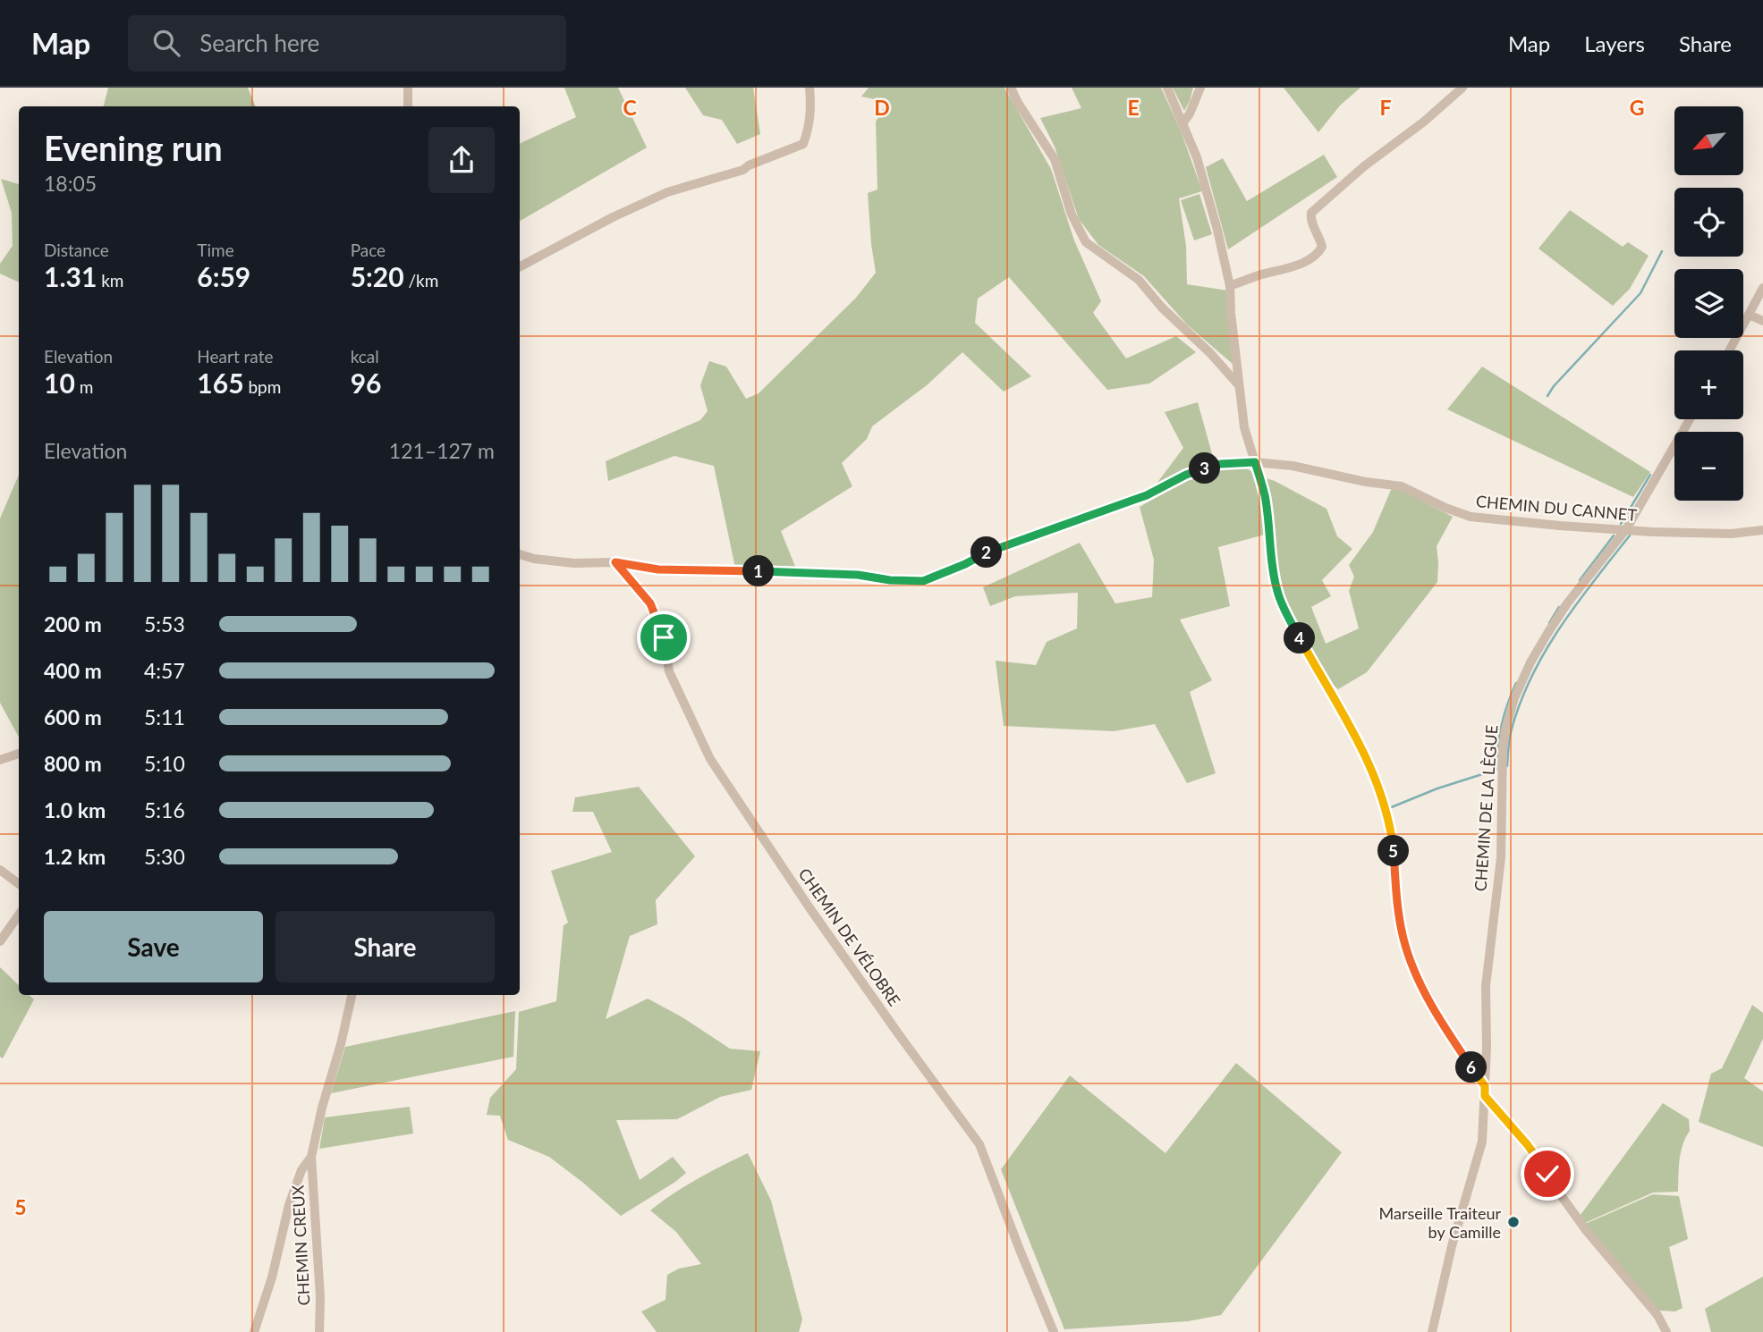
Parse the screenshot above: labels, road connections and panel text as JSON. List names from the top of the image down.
{
  "streets": {
    "street": [
      "CHEMIN DU CANNET",
      "CHEMIN DE LA LÈGUE",
      "CHEMIN DE VÉLOBRE",
      "CHEMIN CREUX"
    ]
  },
  "crossings": [
    ["CHEMIN DU CANNET", "CHEMIN DE LA LÈGUE"],
    ["CHEMIN DU CANNET", "CHEMIN DE VÉLOBRE"]
  ],
  "places": ["Marseille Traiteur by Camille"],
  "north": "bottom left",
  "page": {
    "header": "Map",
    "search": "Search here",
    "nav": ["Map", "Layers", "Share"],
    "map_buttons": ["+", "−"],
    "heading": ["Evening run", "18:05"],
    "stats": [
      ["Distance", "1.31 km"],
      ["Time", "6:59"],
      ["Pace", "5:20 /km"],
      ["Elevation", "10 m"],
      ["Heart rate", "165 bpm"],
      ["kcal", "96"]
    ],
    "chart": ["Elevation", "121–127 m"],
    "pins": [
      "3",
      "2",
      "1",
      "4",
      "5",
      "6"
    ],
    "list": [
      {
        "name": "200 m",
        "note": "5:53"
      },
      {
        "name": "400 m",
        "note": "4:57"
      },
      {
        "name": "600 m",
        "note": "5:11"
      },
      {
        "name": "800 m",
        "note": "5:10"
      },
      {
        "name": "1.0 km",
        "note": "5:16"
      },
      {
        "name": "1.2 km",
        "note": "5:30"
      }
    ],
    "buttons": ["Save", "Share"]
  },
  "grid": {
    "columns": [
      "C",
      "D",
      "E",
      "F",
      "G"
    ],
    "rows": ["5"]
  }
}
